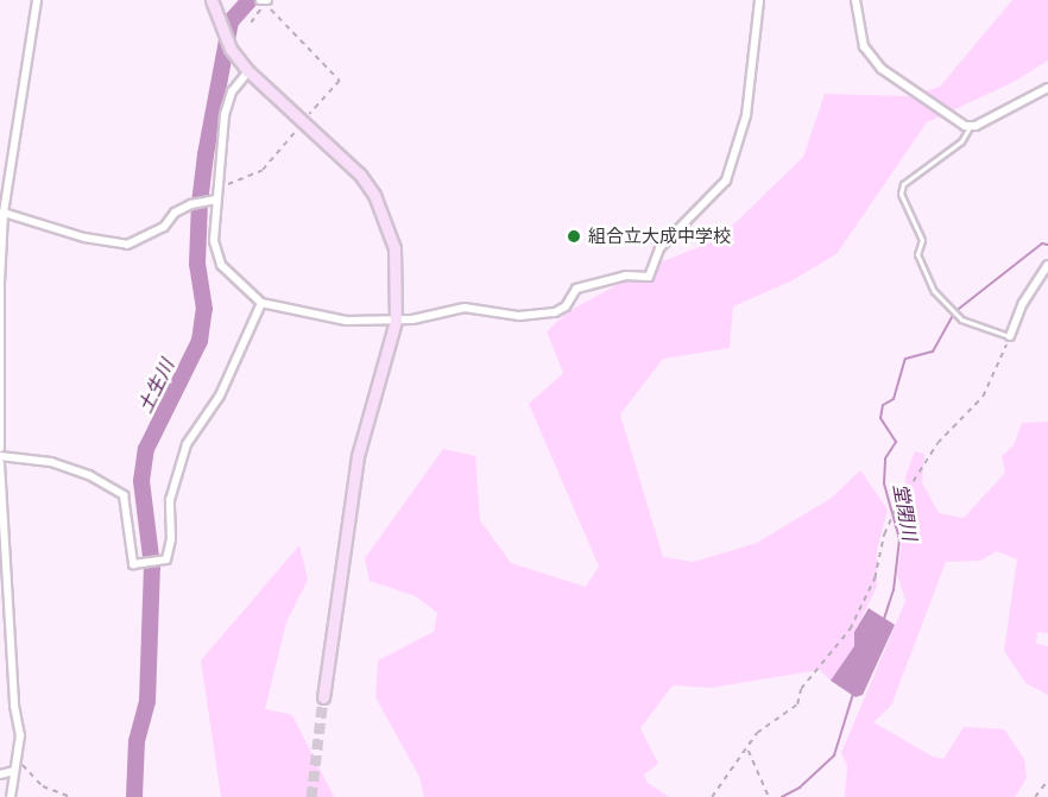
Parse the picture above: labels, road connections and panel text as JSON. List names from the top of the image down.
{
  "water": ["土生川", "堂閉川"],
  "places": ["組合立大成中学校"]
}
